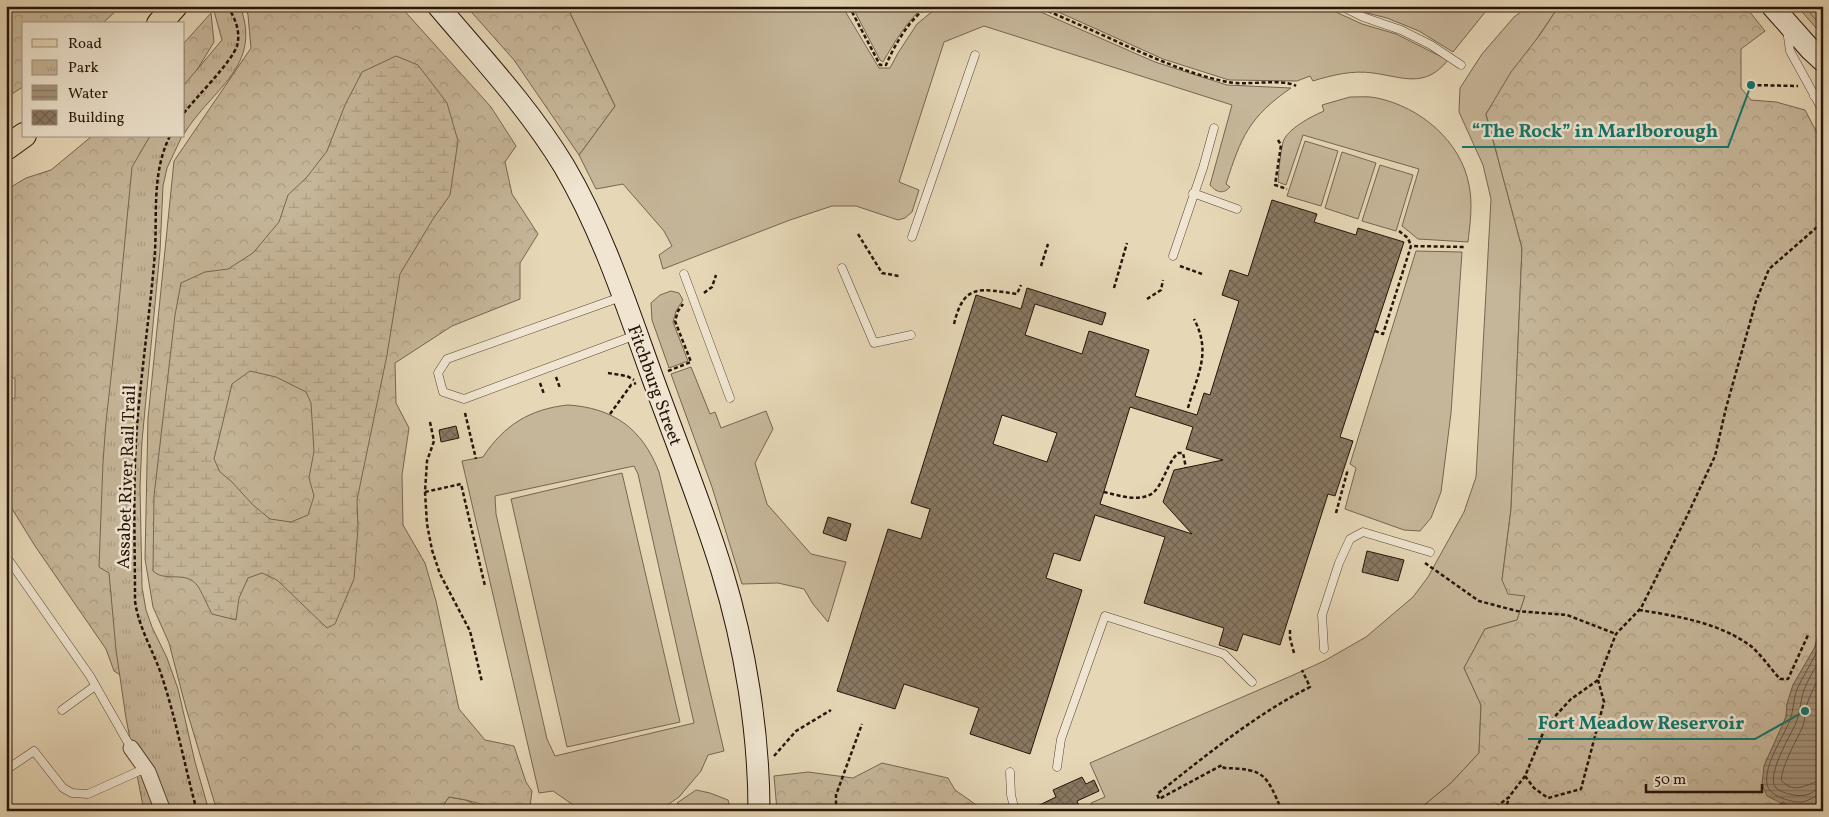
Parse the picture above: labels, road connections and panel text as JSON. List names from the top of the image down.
{
  "streets": {
    "street": ["Fitchburg Street"],
    "path": ["Assabet River Rail Trail"]
  },
  "places": ["“The Rock” in Marlborough", "Fort Meadow Reservoir"],
  "legend": [
    "Road",
    "Park",
    "Water",
    "Building"
  ],
  "scale_bar": "50 m"
}
